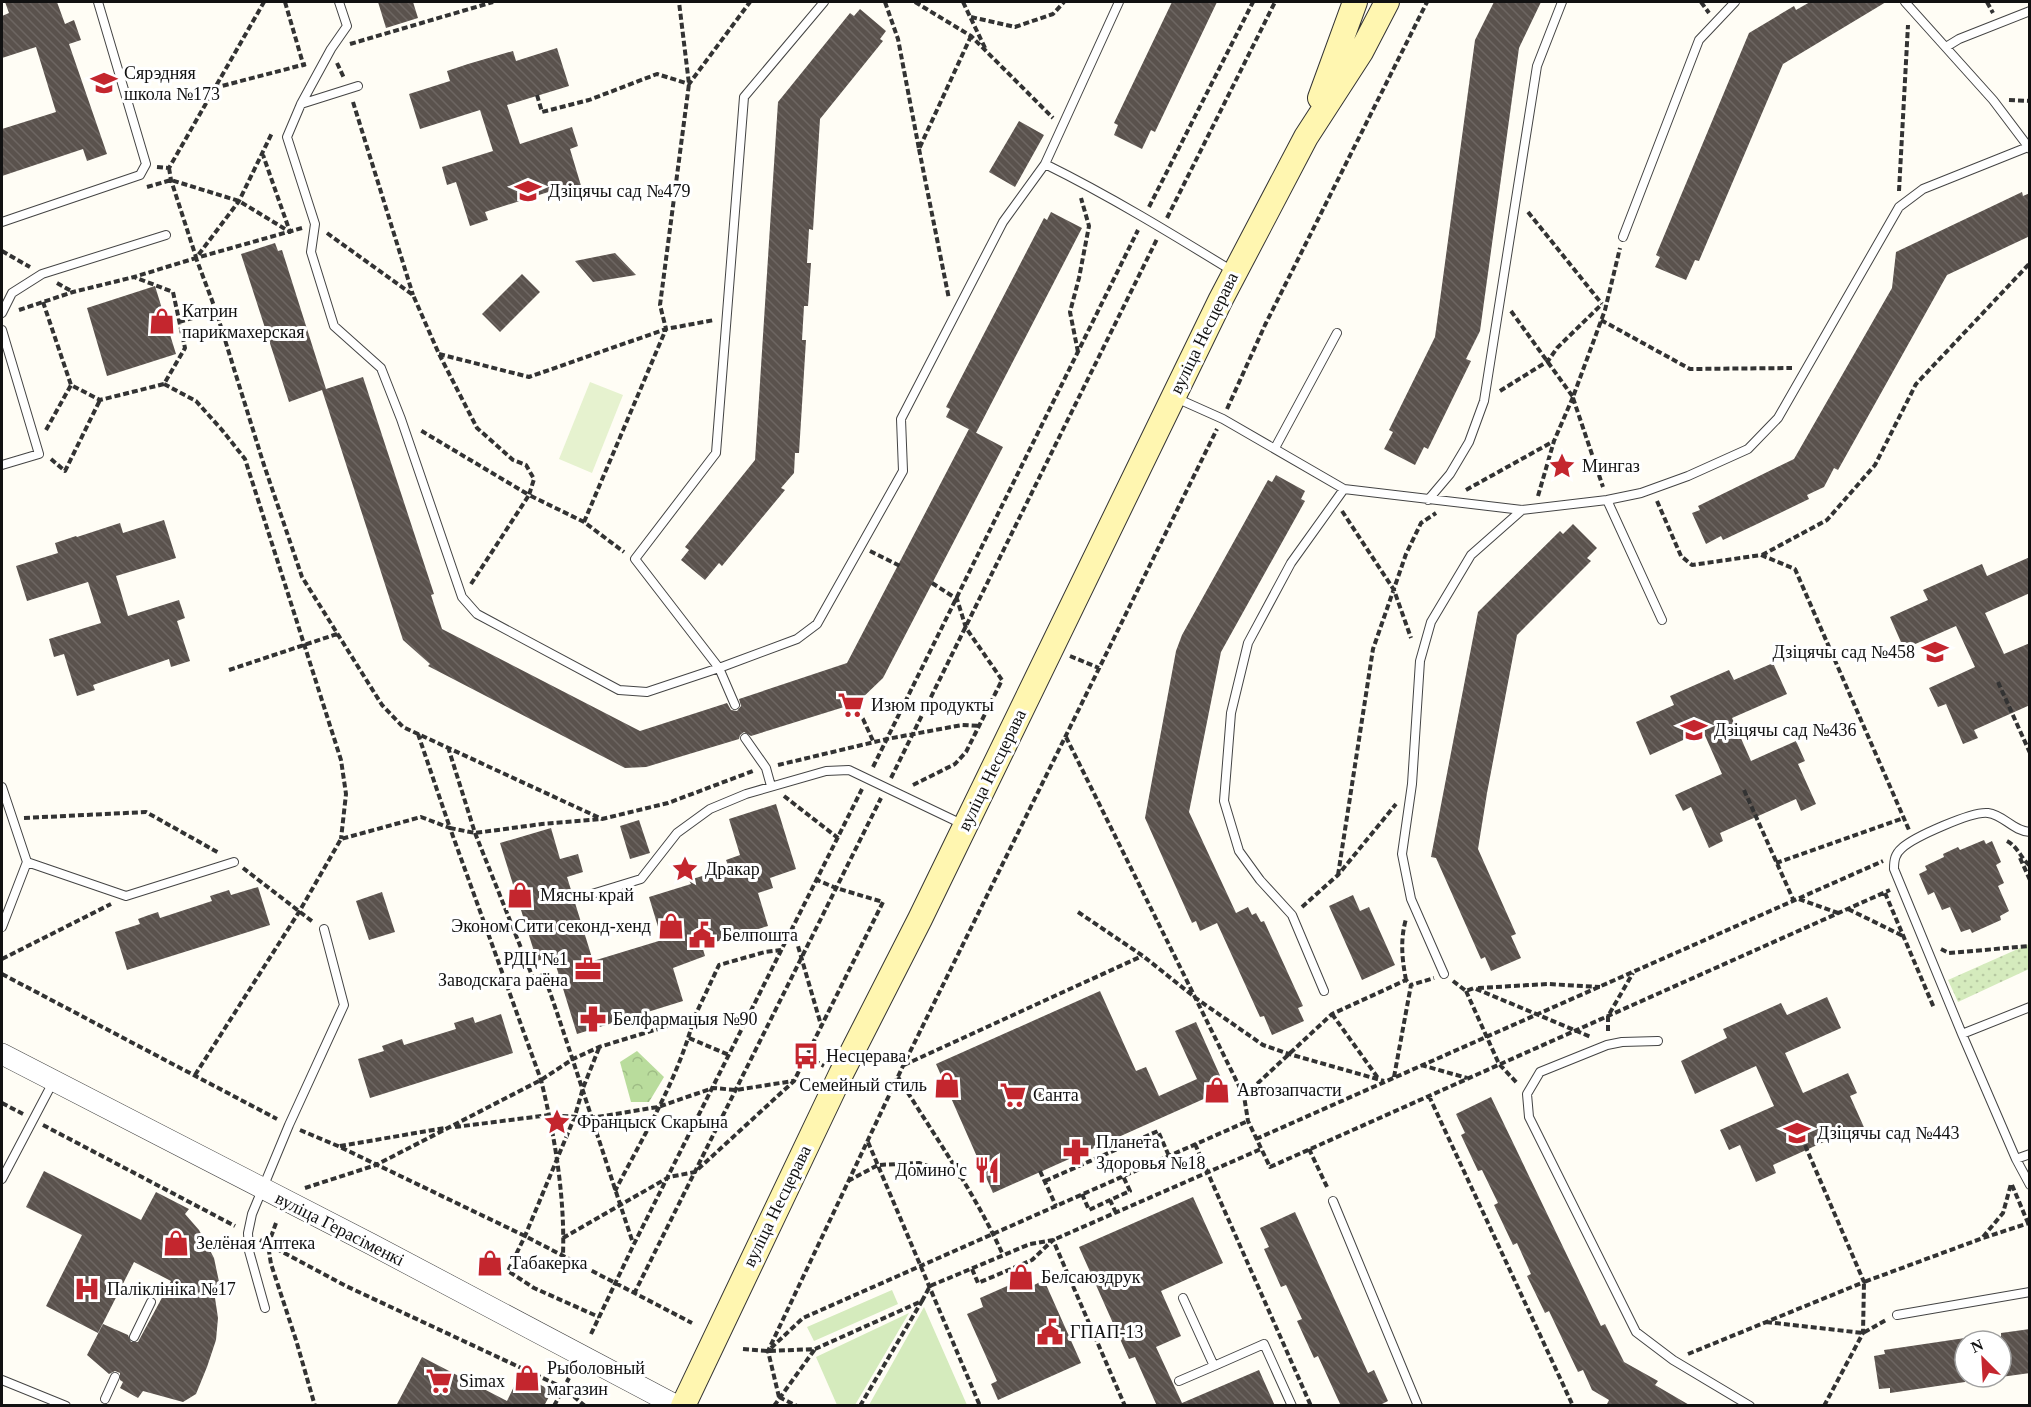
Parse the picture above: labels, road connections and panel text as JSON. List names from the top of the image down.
{
  "streets": {
    "main road": ["вуліца Несцерава"],
    "street": ["вуліца Герасіменкі"]
  },
  "places": {
    "school or university": [
      "Сярэдняя школа №173",
      "Дзіцячы сад №479",
      "Дзіцячы сад №458",
      "Дзіцячы сад №436",
      "Дзіцячы сад №443"
    ],
    "shop": [
      "Катрин парикмахерская",
      "Мясны край",
      "Эконом Сити секонд-хенд",
      "Семейный стиль",
      "Автозапчасти",
      "Зелёная Аптека",
      "Табакерка",
      "Белсаюздрук",
      "Рыболовный магазин"
    ],
    "place": ["Мингаз", "Дракар", "Францыск Скарына"],
    "supermarket": ["Изюм продукты", "Санта", "Simax"],
    "public building": ["Белпошта", "ГПАП-13"],
    "office": ["РДЦ №1 Заводскага раёна"],
    "pharmacy": ["Белфармацыя №90", "Планета Здоровья №18"],
    "bus stop": ["Несцерава"],
    "restaurant": ["Домино'c"],
    "hospital": ["Паліклініка №17"]
  },
  "north": "top left"
}
